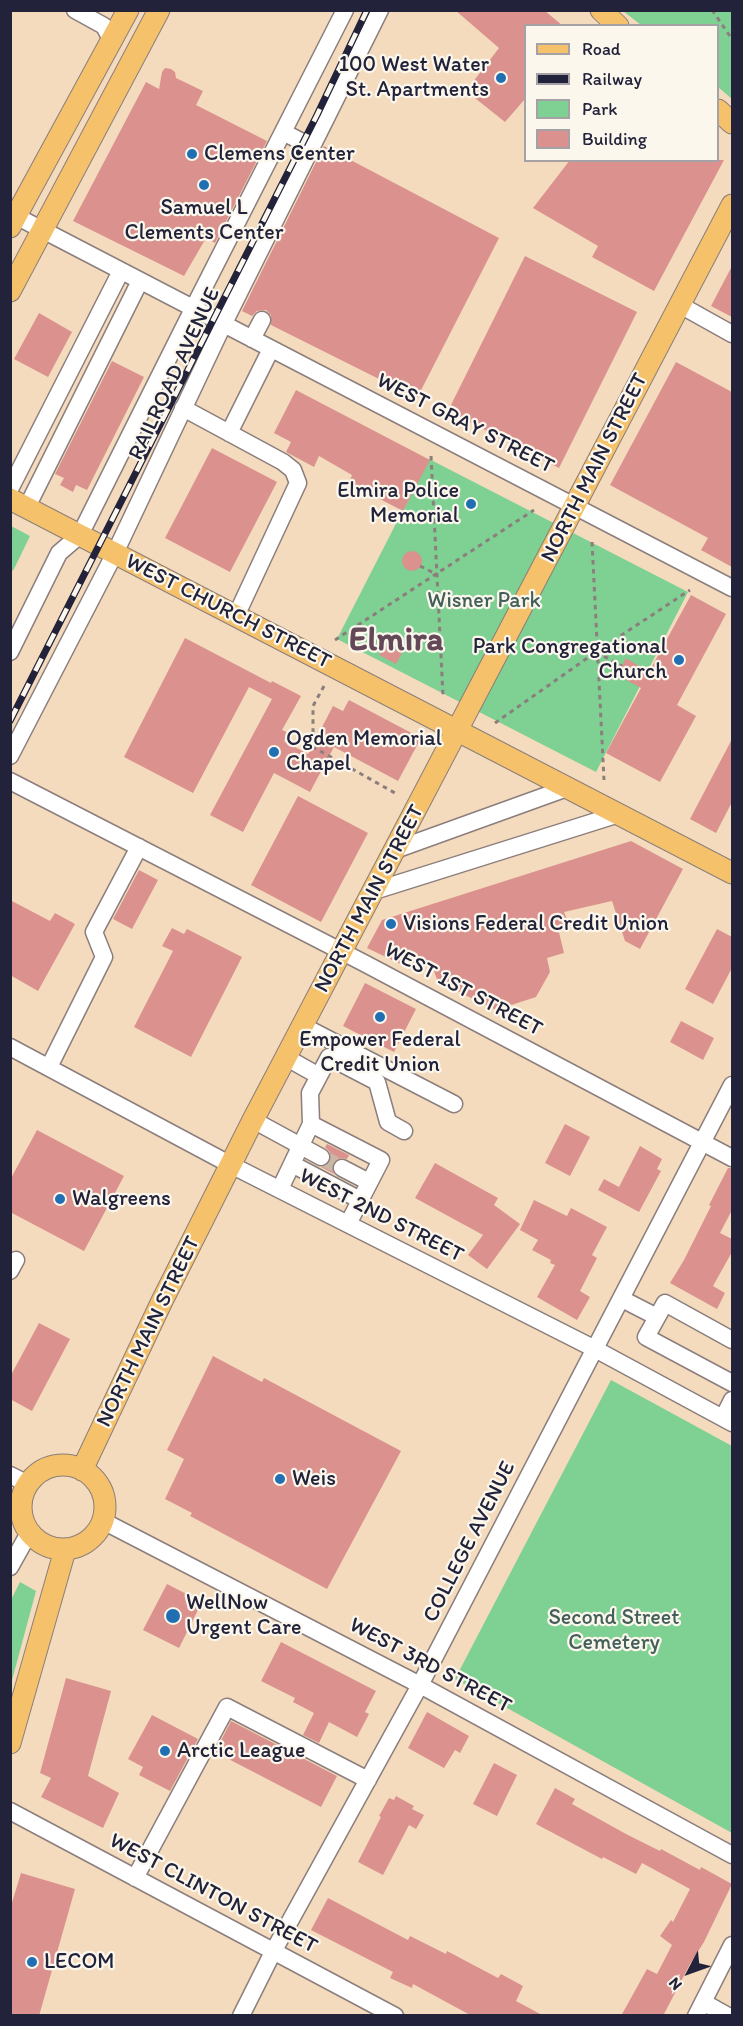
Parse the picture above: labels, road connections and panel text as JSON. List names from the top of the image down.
{
  "streets": {
    "main road": ["NORTH MAIN STREET", "WEST CHURCH STREET"],
    "street": [
      "RAILROAD AVENUE",
      "WEST GRAY STREET",
      "WEST 1ST STREET",
      "WEST 2ND STREET",
      "COLLEGE AVENUE",
      "WEST 3RD STREET",
      "WEST CLINTON STREET"
    ]
  },
  "crossings": [
    ["RAILROAD AVENUE", "WEST GRAY STREET"],
    ["RAILROAD AVENUE", "WEST CHURCH STREET"],
    ["WEST GRAY STREET", "NORTH MAIN STREET"],
    ["NORTH MAIN STREET", "WEST CHURCH STREET"],
    ["NORTH MAIN STREET", "WEST 1ST STREET"],
    ["NORTH MAIN STREET", "WEST 2ND STREET"],
    ["NORTH MAIN STREET", "WEST 3RD STREET"],
    ["WEST 1ST STREET", "COLLEGE AVENUE"],
    ["WEST 2ND STREET", "COLLEGE AVENUE"],
    ["COLLEGE AVENUE", "WEST 3RD STREET"],
    ["COLLEGE AVENUE", "WEST CLINTON STREET"]
  ],
  "districts": ["Elmira"],
  "parks": ["Wisner Park", "Second Street Cemetery"],
  "places": [
    "100 West Water St. Apartments",
    "Clemens Center",
    "Samuel L Clements Center",
    "Elmira Police Memorial",
    "Park Congregational Church",
    "Ogden Memorial Chapel",
    "Visions Federal Credit Union",
    "Empower Federal Credit Union",
    "Walgreens",
    "Weis",
    "WellNow Urgent Care",
    "Arctic League",
    "LECOM"
  ],
  "legend": [
    "Road",
    "Railway",
    "Park",
    "Building"
  ],
  "north": "bottom left"
}
